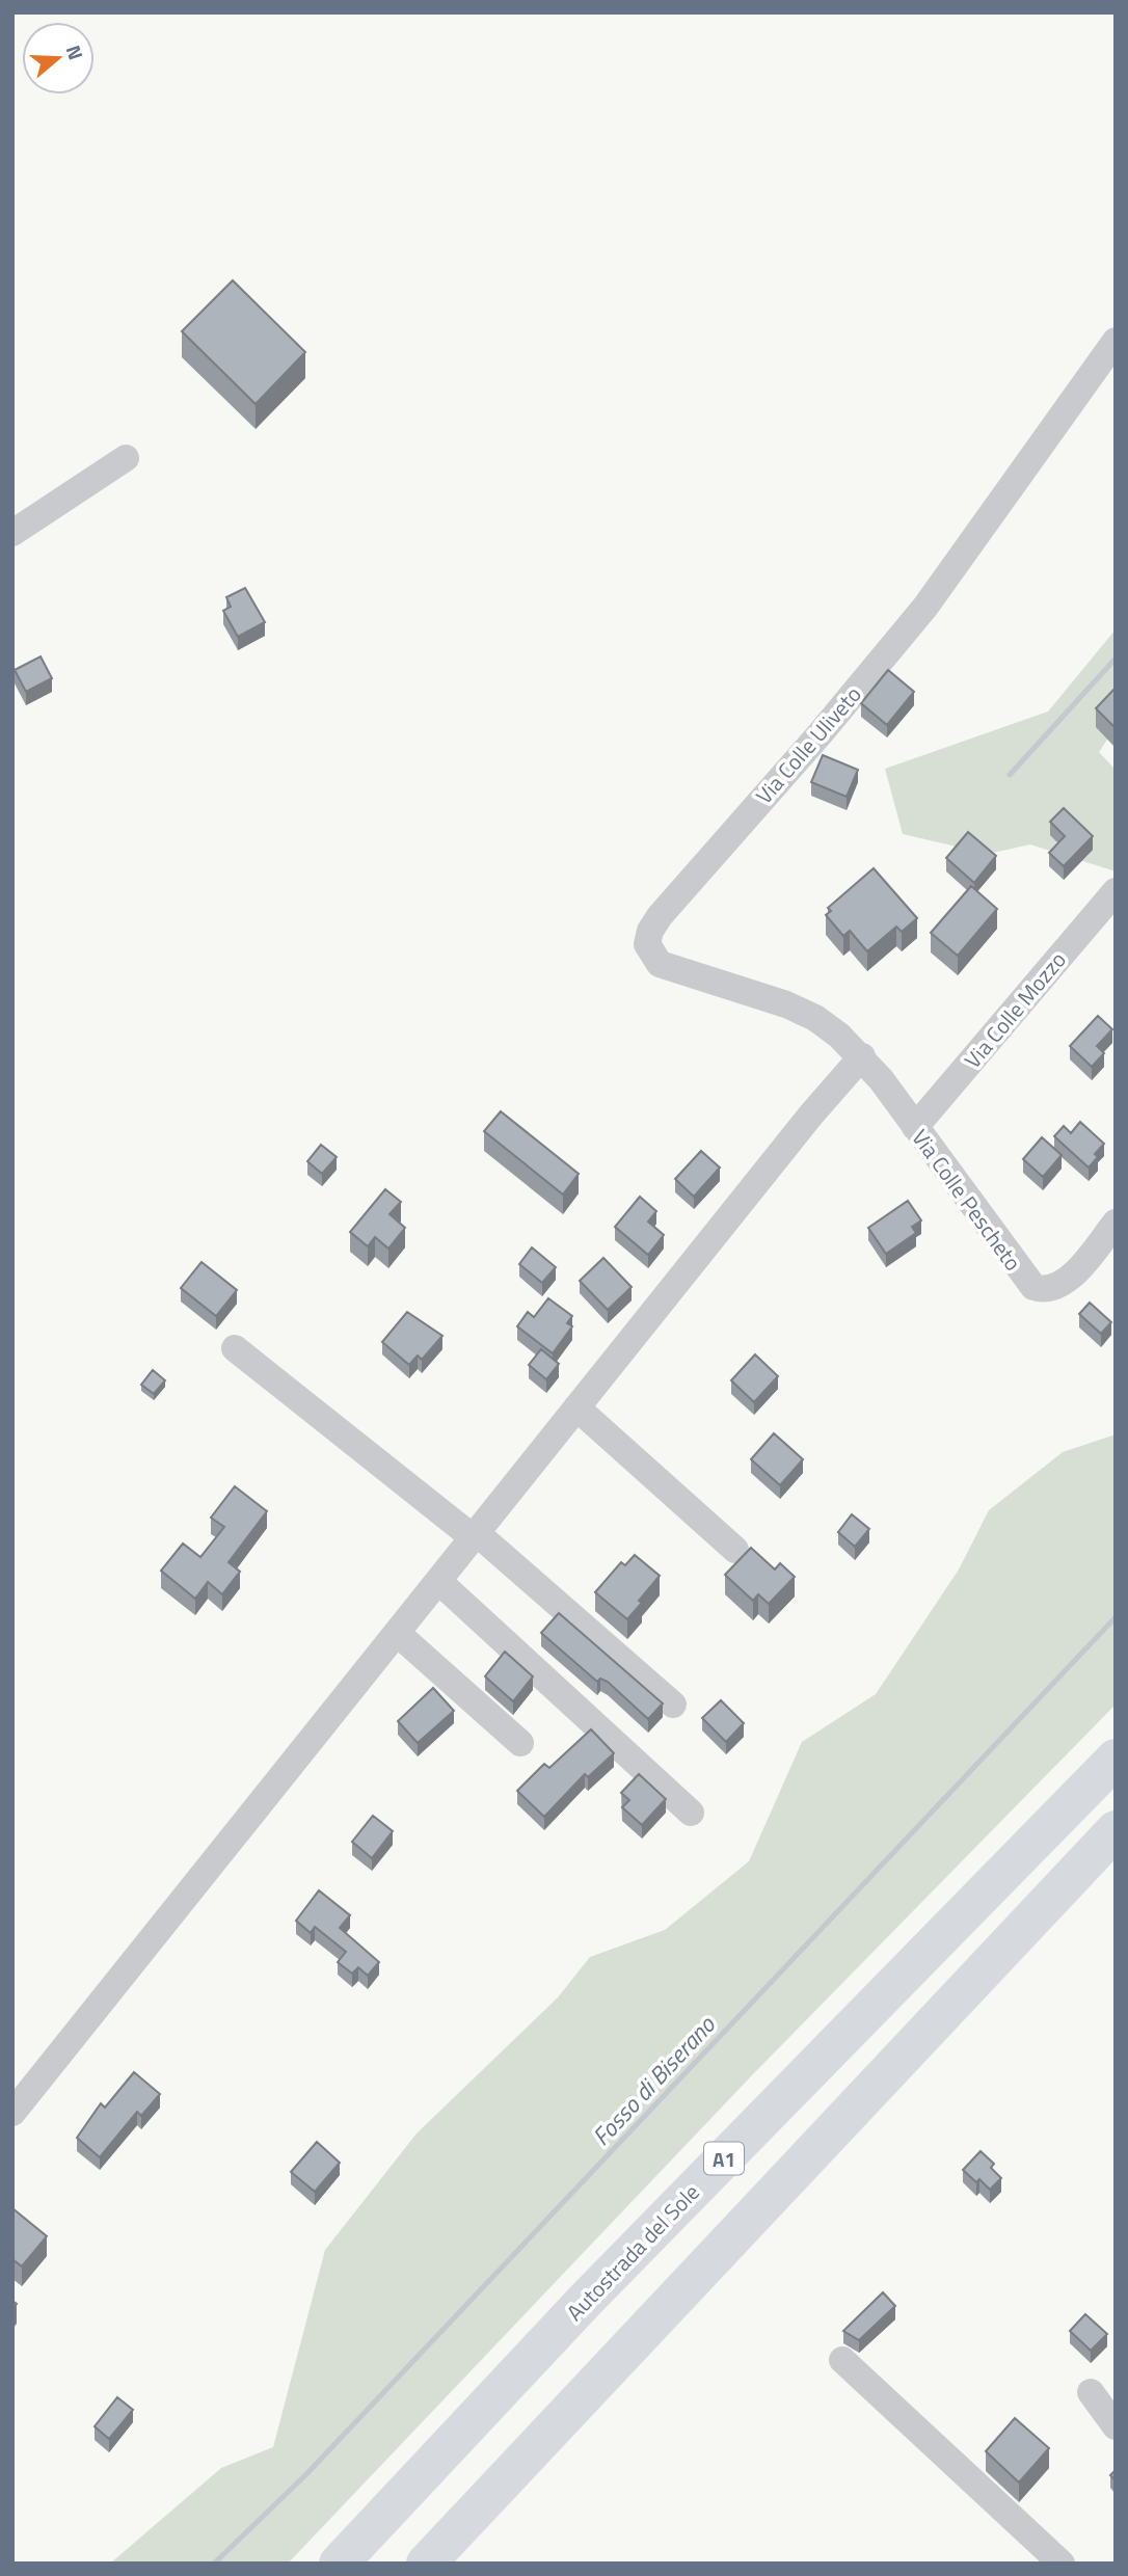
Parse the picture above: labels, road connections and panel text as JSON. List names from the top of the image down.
{
  "streets": {
    "highway": ["A1", "Autostrada del Sole"],
    "street": ["Via Colle Uliveto", "Via Colle Mozzo", "Via Colle Pescheto"]
  },
  "crossings": [
    ["Via Colle Uliveto", "Via Colle Pescheto"],
    ["Via Colle Mozzo", "Via Colle Pescheto"]
  ],
  "water": ["Fosso di Biserano"],
  "north": "right"
}
